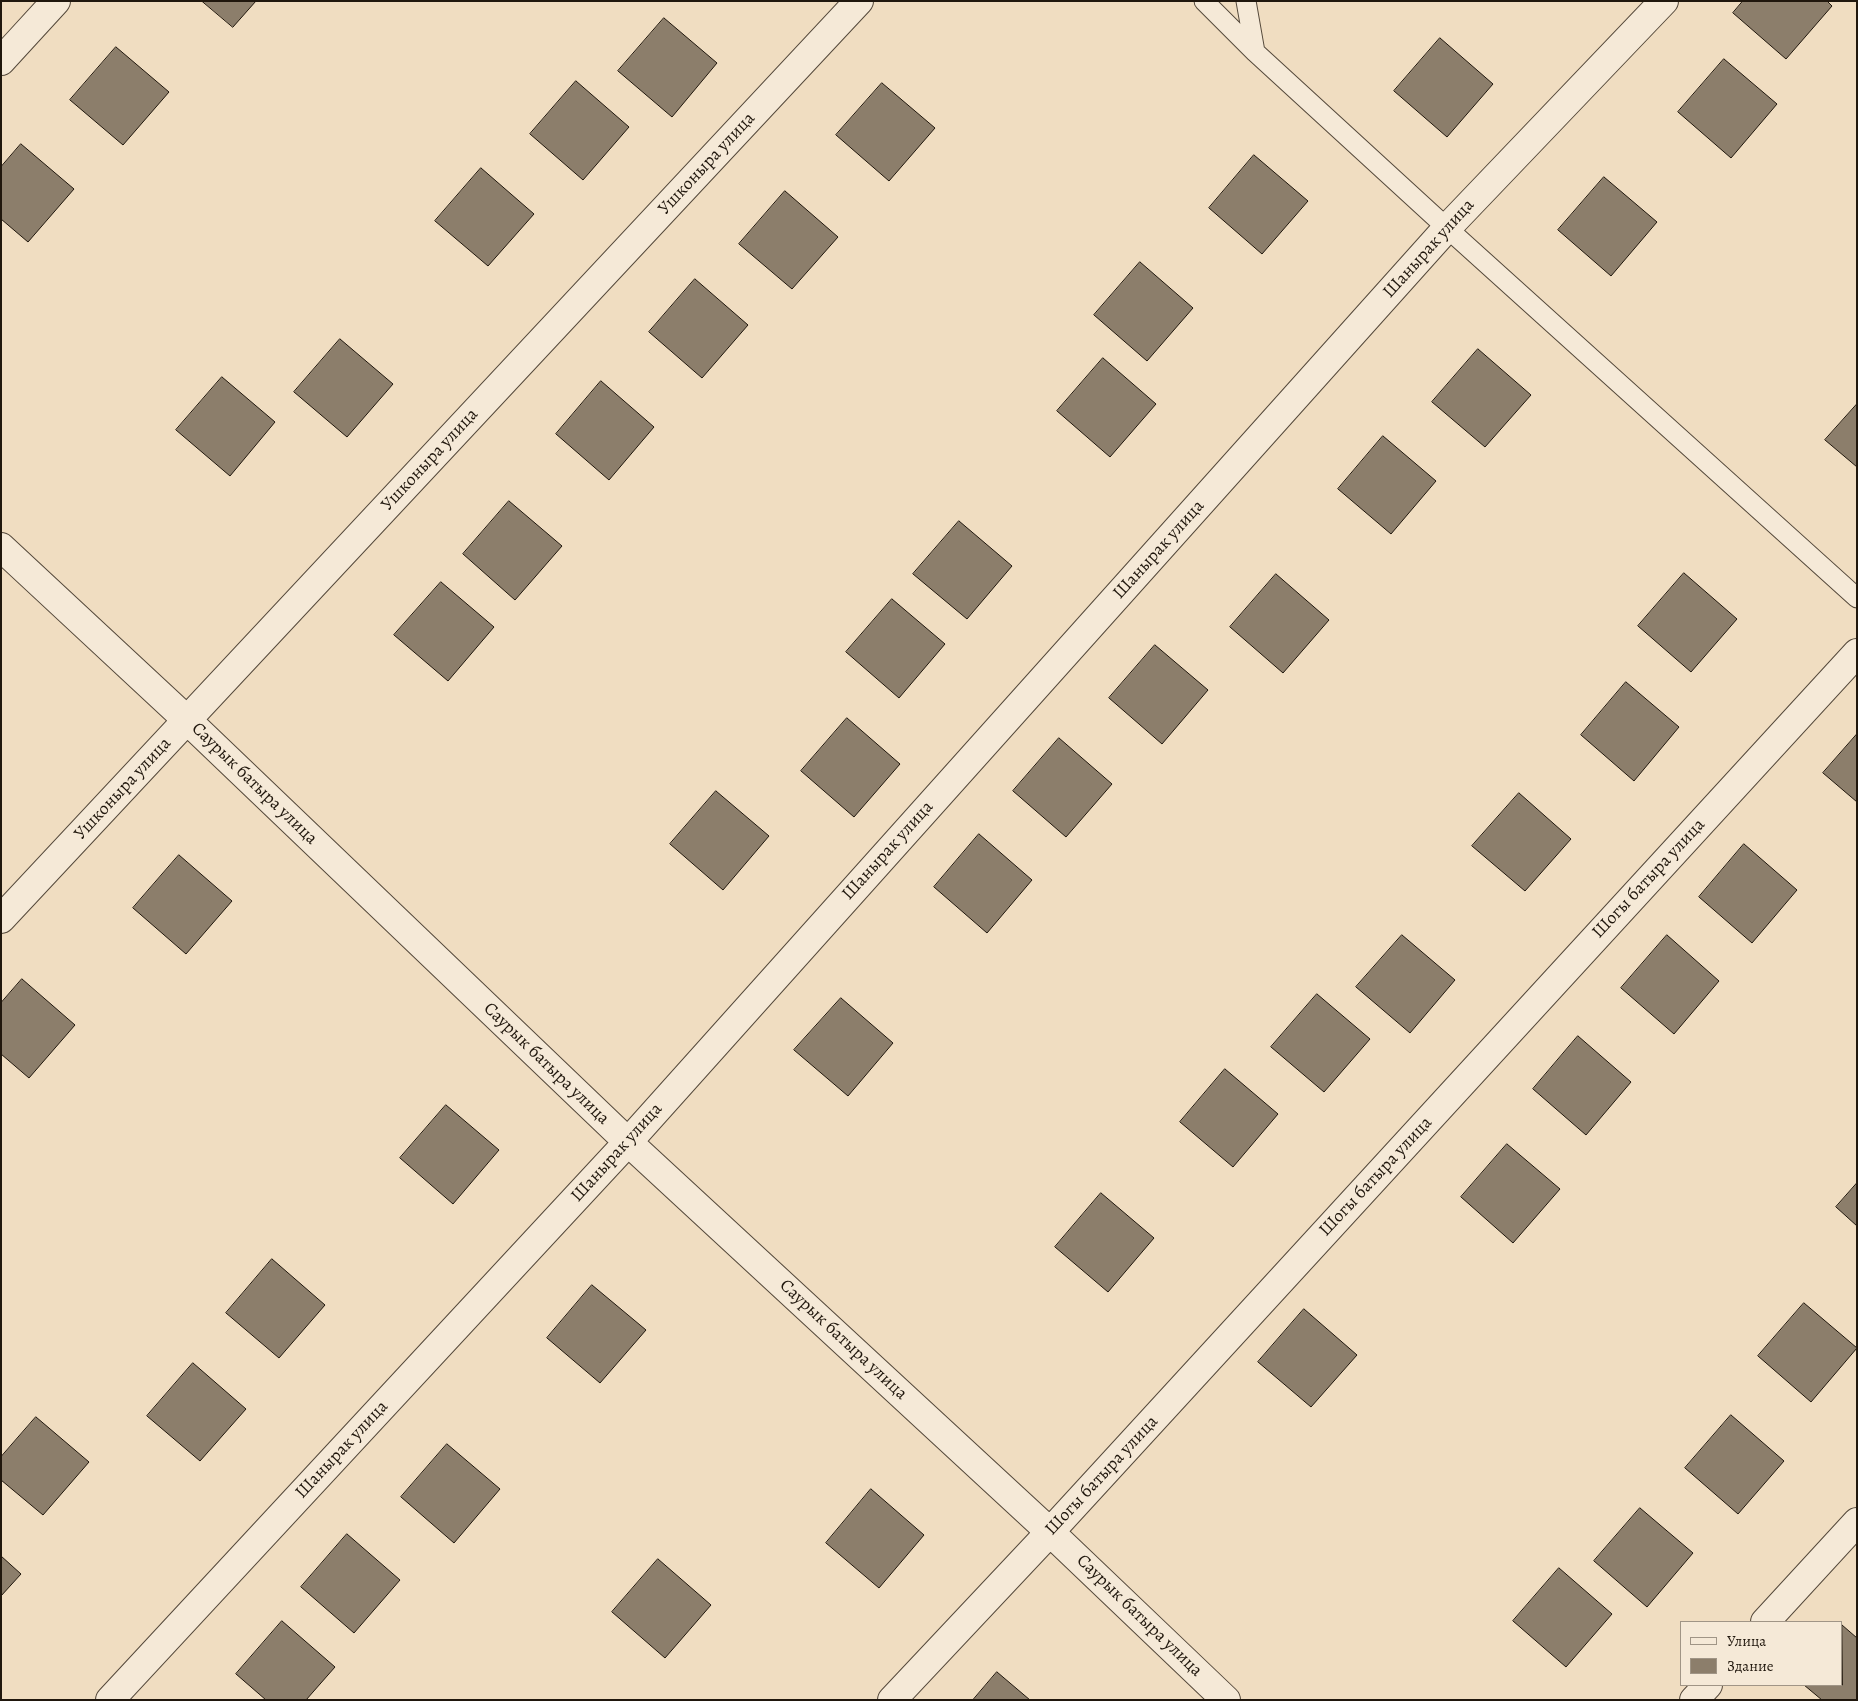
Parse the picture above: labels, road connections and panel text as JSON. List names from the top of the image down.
{
  "streets": {
    "street": [
      "Ушконыра улица",
      "Шанырак улица",
      "Саурык батыра улица",
      "Шогы батыра улица"
    ]
  },
  "crossings": [
    ["Ушконыра улица", "Саурык батыра улица"],
    ["Шанырак улица", "Саурык батыра улица"],
    ["Саурык батыра улица", "Шогы батыра улица"]
  ],
  "legend": ["Улица", "Здание"]
}
